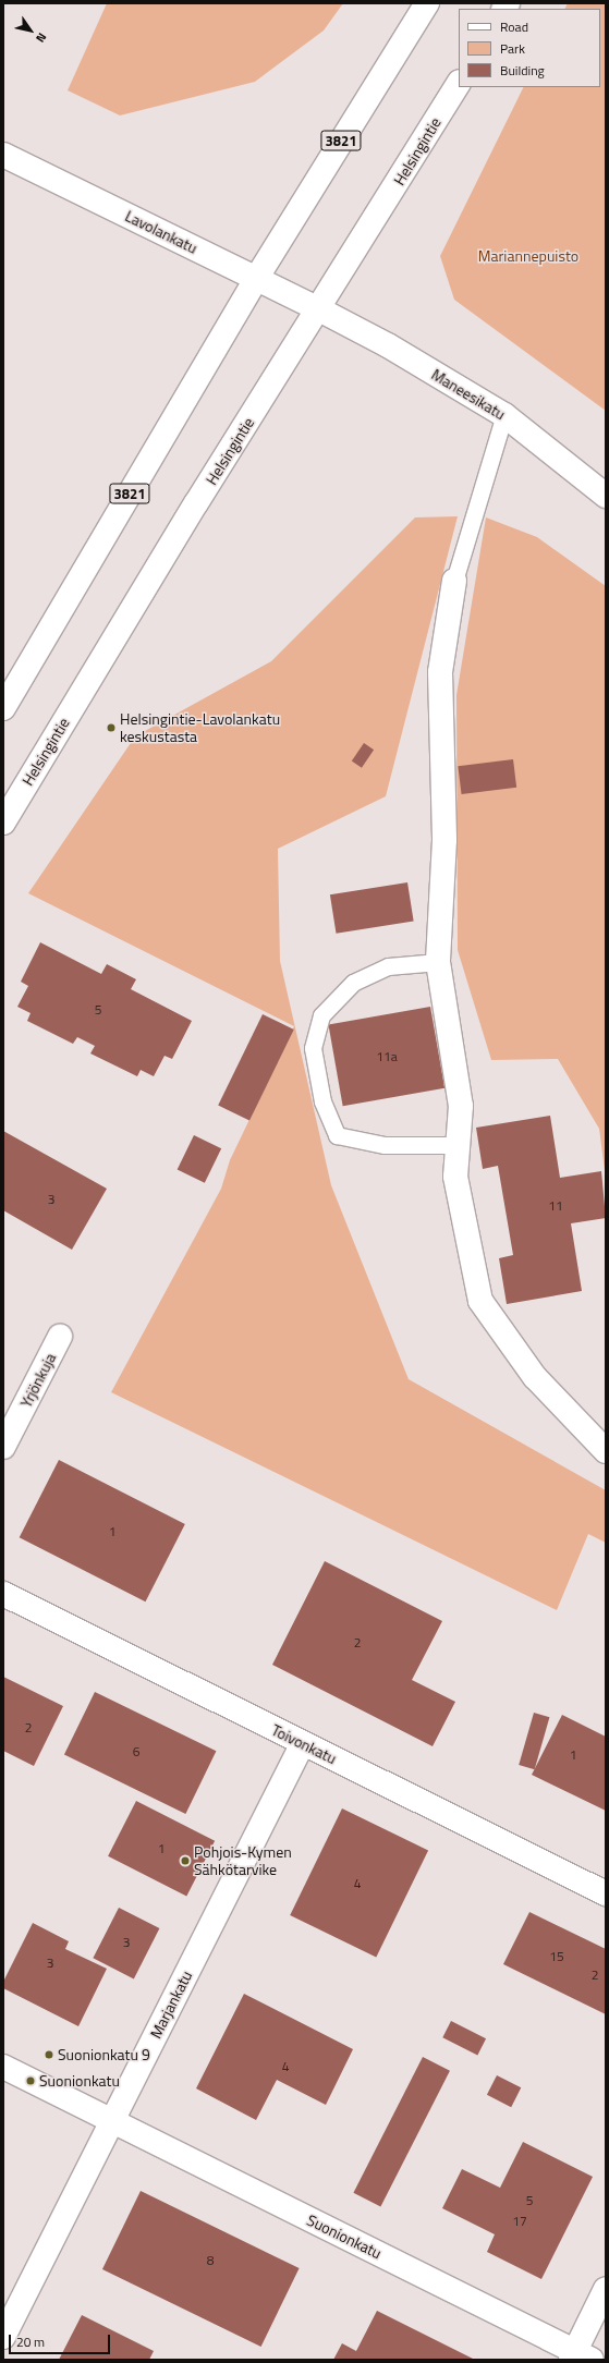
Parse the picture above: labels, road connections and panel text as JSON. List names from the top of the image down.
{
  "streets": {
    "street": [
      "3821",
      "Helsingintie",
      "Lavolankatu",
      "Maneesikatu",
      "Yrjönkuja",
      "Toivonkatu",
      "Marjankatu",
      "Suonionkatu"
    ]
  },
  "crossings": [
    ["3821", "Lavolankatu"],
    ["Helsingintie", "Lavolankatu"],
    ["Helsingintie", "Maneesikatu"],
    ["Lavolankatu", "Maneesikatu"],
    ["Toivonkatu", "Marjankatu"],
    ["Marjankatu", "Suonionkatu"]
  ],
  "parks": ["Mariannepuisto"],
  "places": [
    "Helsingintie-Lavolankatu keskustasta",
    "Pohjois-Kymen Sähkötarvike",
    "Suonionkatu 9",
    "Suonionkatu"
  ],
  "house_numbers": [
    "5",
    "11a",
    "3",
    "11",
    "1",
    "2",
    "2",
    "6",
    "1",
    "1",
    "4",
    "3",
    "15",
    "3",
    "2",
    "4",
    "5",
    "17",
    "8"
  ],
  "legend": ["Road", "Park", "Building"],
  "scale_bar": "20 m",
  "north": "bottom right"
}
